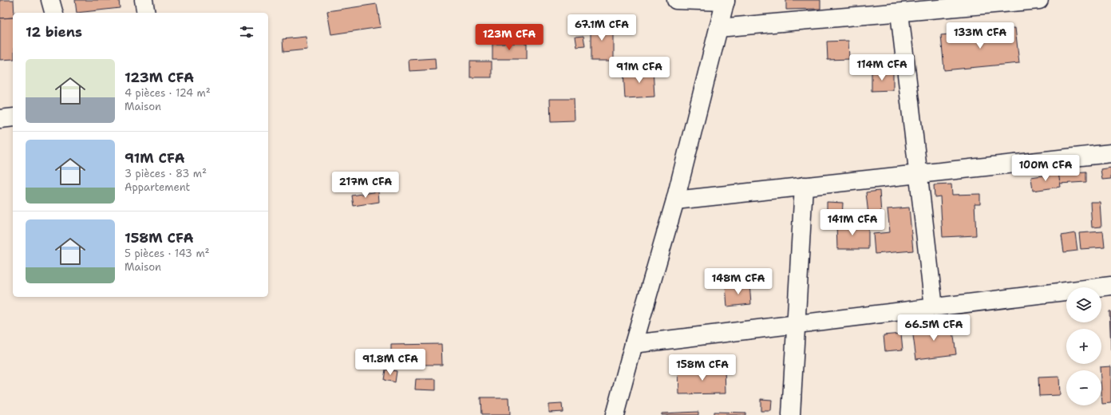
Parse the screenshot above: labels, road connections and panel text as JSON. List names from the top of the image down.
{
  "page": {
    "heading": "12 biens",
    "price": [
      "67.1M CFA",
      "133M CFA",
      "123M CFA",
      "114M CFA",
      "91M CFA",
      "100M CFA",
      "217M CFA",
      "141M CFA",
      "148M CFA",
      "66.5M CFA",
      "91.8M CFA",
      "158M CFA"
    ],
    "list": [
      {
        "name": "123M CFA",
        "note": "4 pièces · 124 m² · Maison"
      },
      {
        "name": "91M CFA",
        "note": "3 pièces · 83 m² · Appartement"
      },
      {
        "name": "158M CFA",
        "note": "5 pièces · 143 m² · Maison"
      }
    ],
    "map_buttons": ["+", "−"]
  }
}
